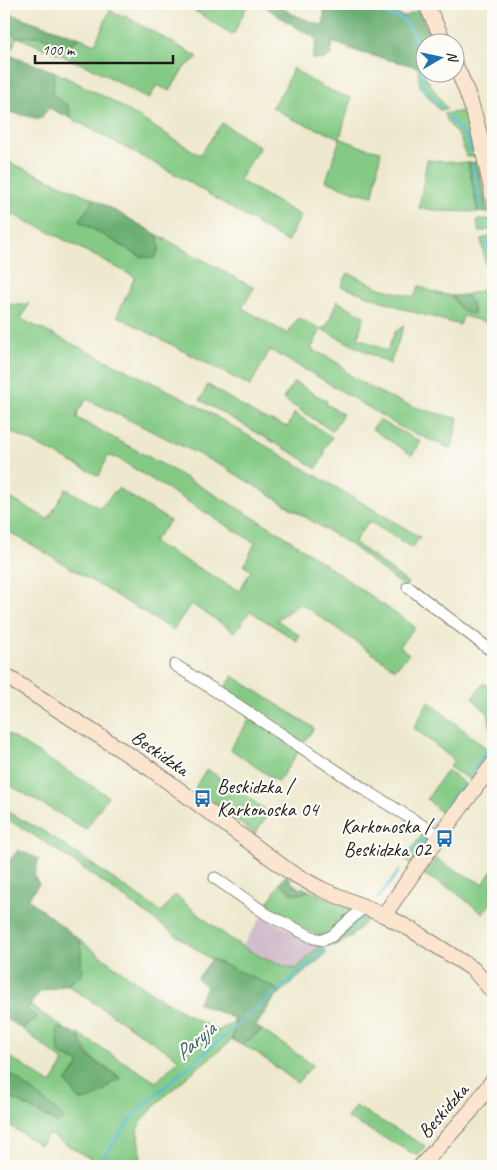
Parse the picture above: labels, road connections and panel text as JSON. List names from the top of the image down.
{
  "streets": {
    "street": ["Beskidzka"]
  },
  "water": ["Paryja"],
  "places": {
    "bus stop": ["Beskidzka / Karkonoska 04", "Karkonoska / Beskidzka 02"]
  },
  "scale_bar": "100 m",
  "north": "right"
}
